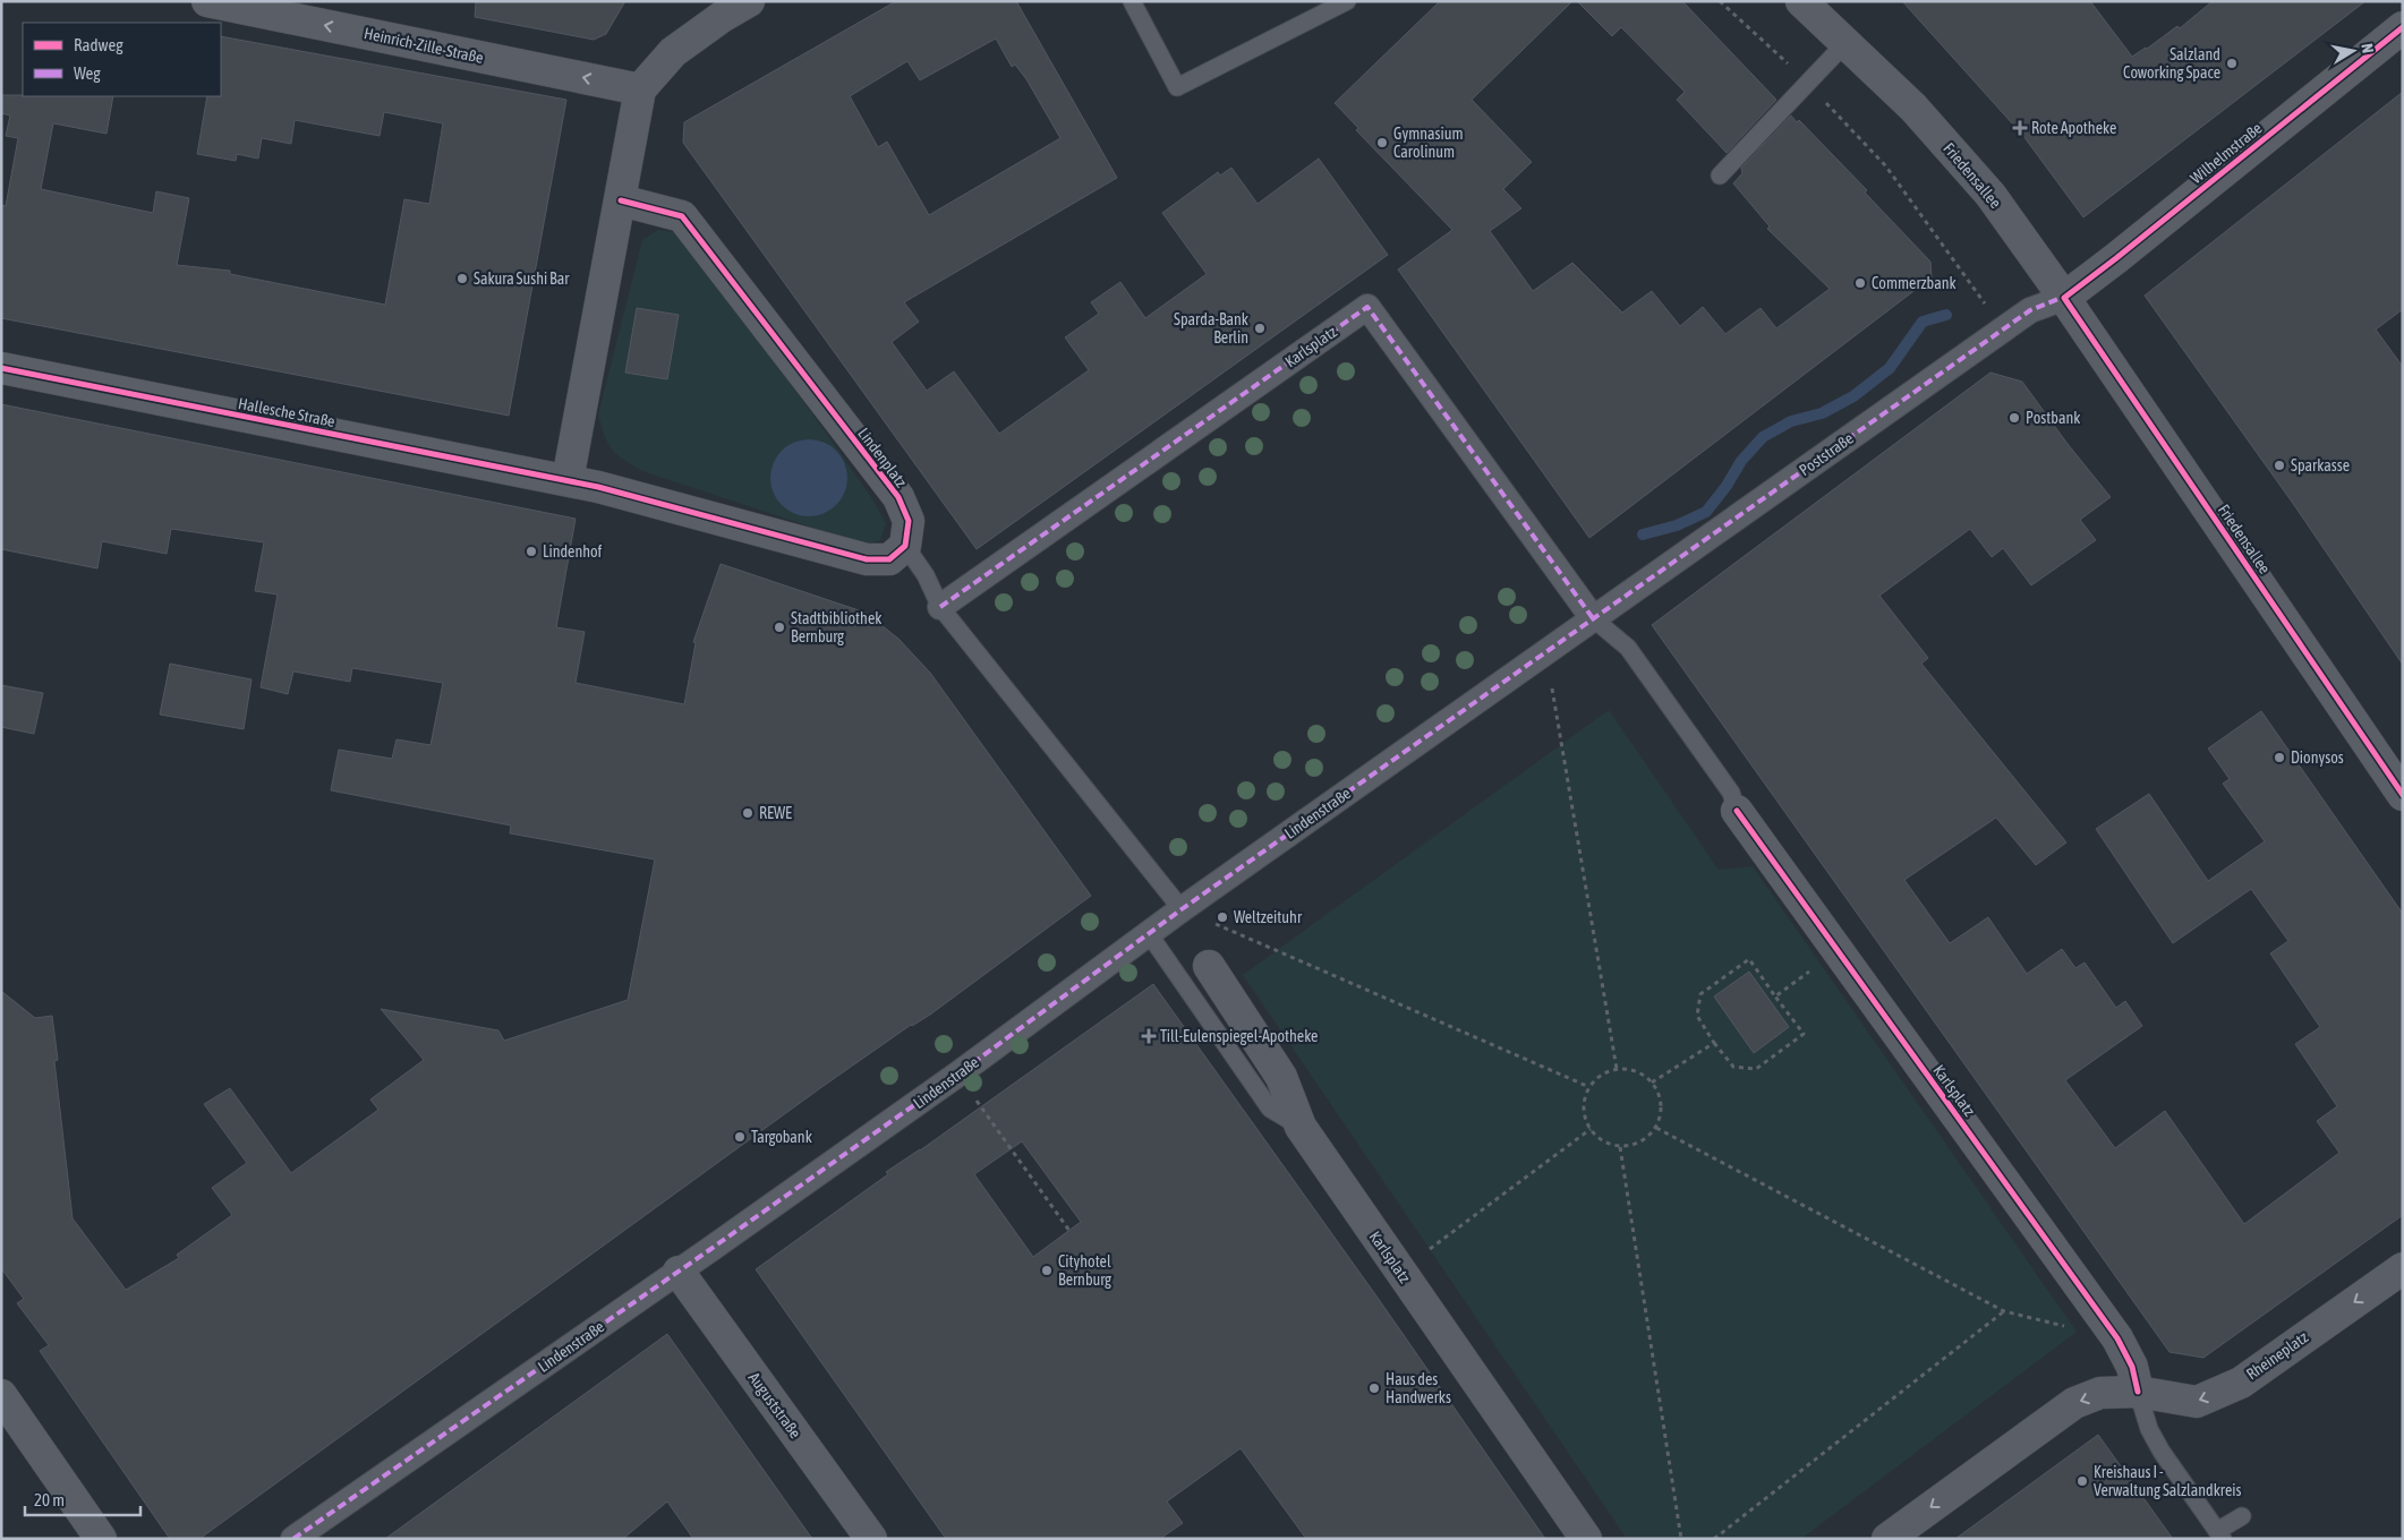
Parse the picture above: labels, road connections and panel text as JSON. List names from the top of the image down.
{
  "streets": {
    "street": [
      "Heinrich-Zille-Straße",
      "Wilhelmstraße",
      "Friedensallee",
      "Karlsplatz",
      "Hallesche Straße",
      "Poststraße",
      "Lindenplatz",
      "Lindenstraße",
      "Rheineplatz",
      "Auguststraße"
    ]
  },
  "crossings": [
    ["Wilhelmstraße", "Friedensallee"],
    ["Wilhelmstraße", "Poststraße"],
    ["Friedensallee", "Poststraße"],
    ["Karlsplatz", "Poststraße"],
    ["Karlsplatz", "Lindenstraße"],
    ["Karlsplatz", "Rheineplatz"],
    ["Poststraße", "Lindenstraße"],
    ["Lindenstraße", "Auguststraße"]
  ],
  "one_way": ["Heinrich-Zille-Straße", "Rheineplatz"],
  "places": {
    "other": [
      "Salzland Coworking Space",
      "Gymnasium Carolinum",
      "Sakura Sushi Bar",
      "Commerzbank",
      "Sparda-Bank Berlin",
      "Postbank",
      "Sparkasse",
      "Lindenhof",
      "Stadtbibliothek Bernburg",
      "Dionysos",
      "REWE",
      "Weltzeituhr",
      "Targobank",
      "Cityhotel Bernburg",
      "Haus des Handwerks",
      "Kreishaus I - Verwaltung Salzlandkreis"
    ],
    "health": ["Rote Apotheke", "Till-Eulenspiegel-Apotheke"]
  },
  "legend": ["Radweg", "Weg"],
  "scale_bar": "20 m",
  "north": "right"
}
